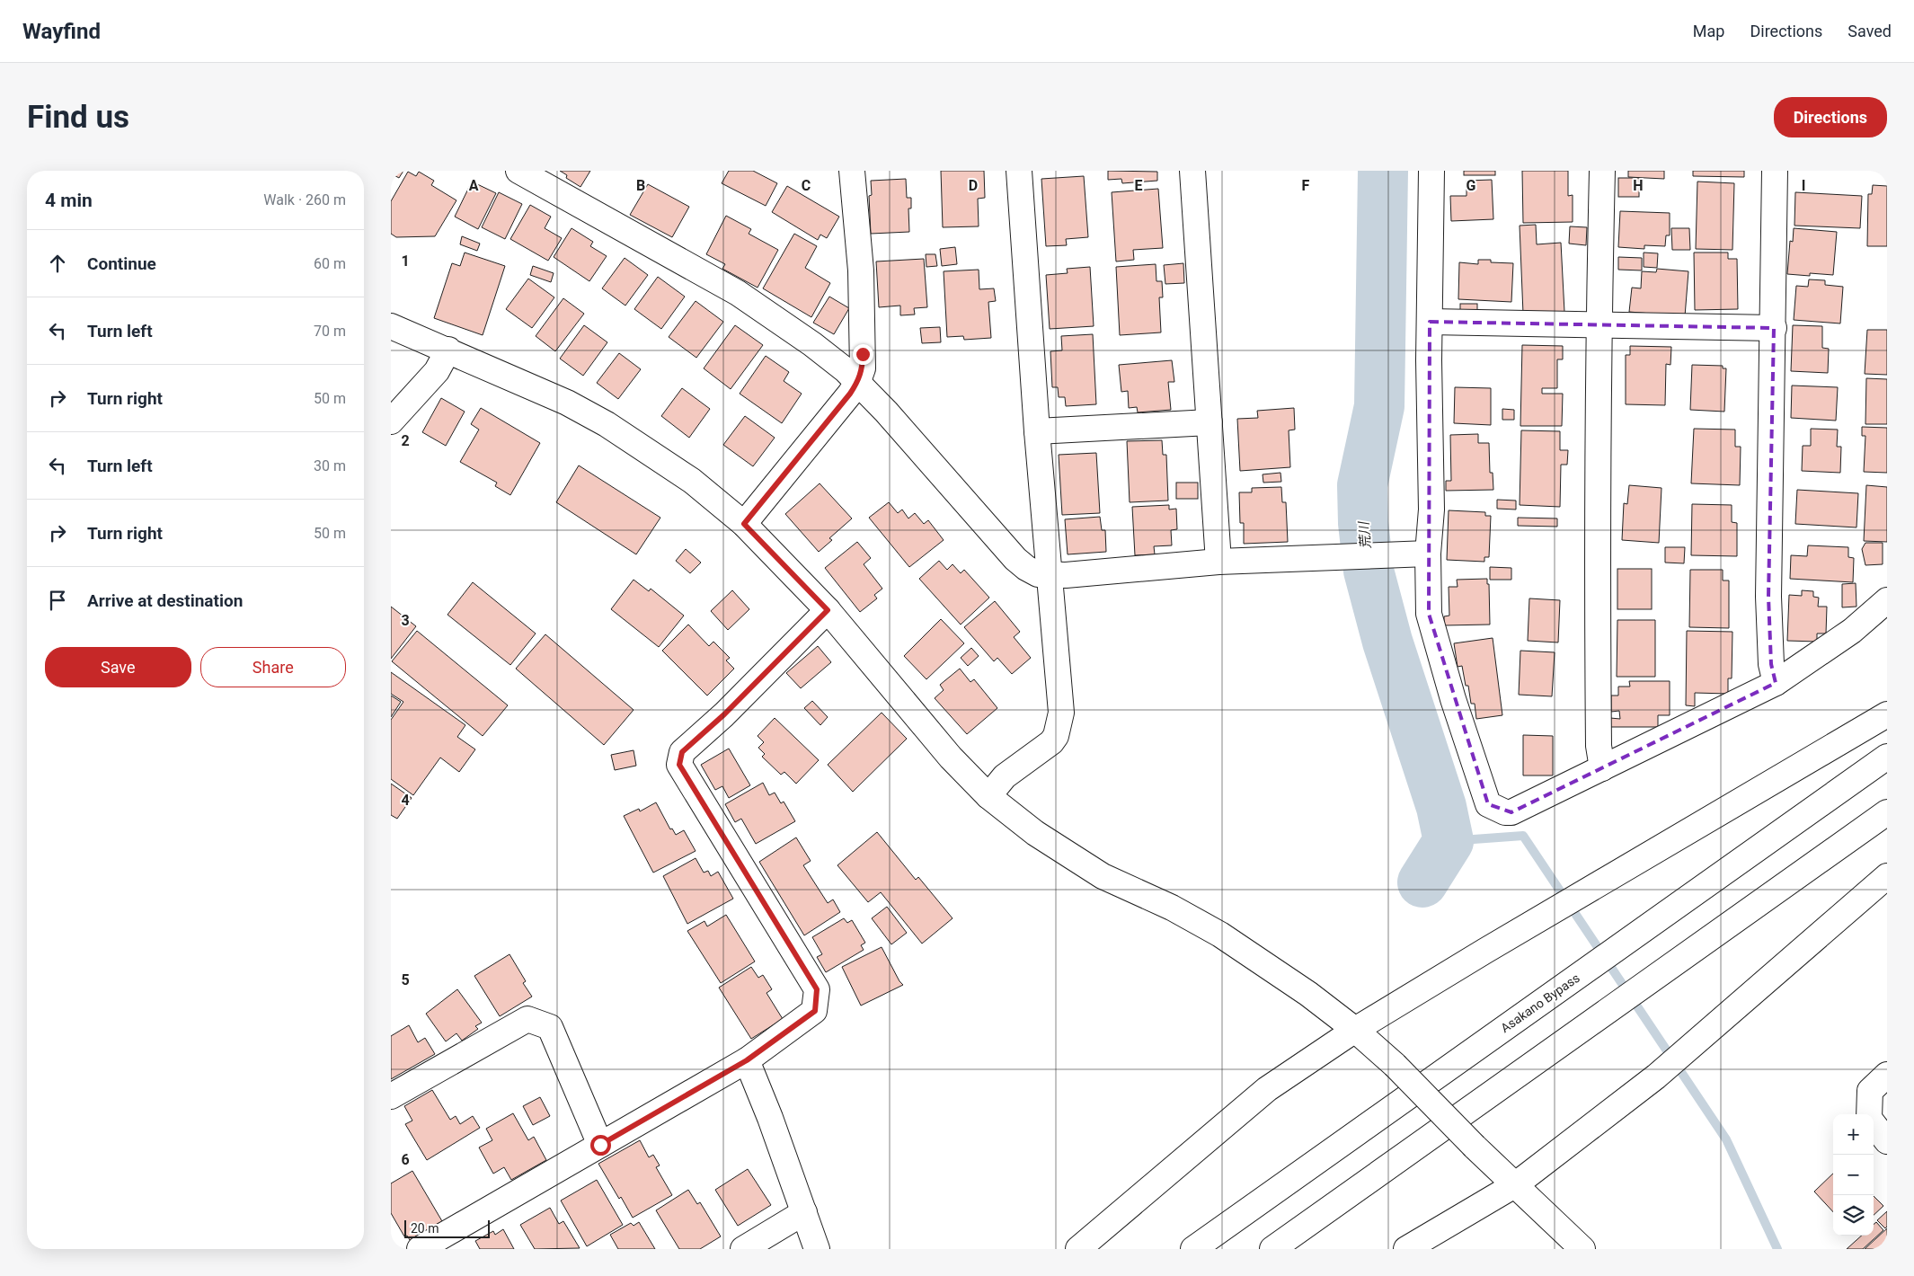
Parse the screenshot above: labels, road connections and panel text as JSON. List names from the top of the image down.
{
  "streets": {
    "main road": ["Asakano Bypass"]
  },
  "water": ["荒川"],
  "scale_bar": "20 m",
  "page": {
    "header": "Wayfind",
    "nav": ["Map", "Directions", "Saved"],
    "buttons": [
      "Directions",
      ["Save", "Share"]
    ],
    "title": "Find us",
    "heading": ["4 min", "Walk · 260 m"],
    "list": [
      ["Continue", "60 m"],
      ["Turn left", "70 m"],
      ["Turn right", "50 m"],
      ["Turn left", "30 m"],
      ["Turn right", "50 m"],
      "Arrive at destination"
    ],
    "map_buttons": ["+", "−"],
    "scale": "20 m"
  },
  "grid": {
    "columns": [
      "A",
      "B",
      "C",
      "D",
      "E",
      "F",
      "G",
      "H",
      "I"
    ],
    "rows": [
      "1",
      "2",
      "3",
      "4",
      "5",
      "6"
    ]
  }
}
